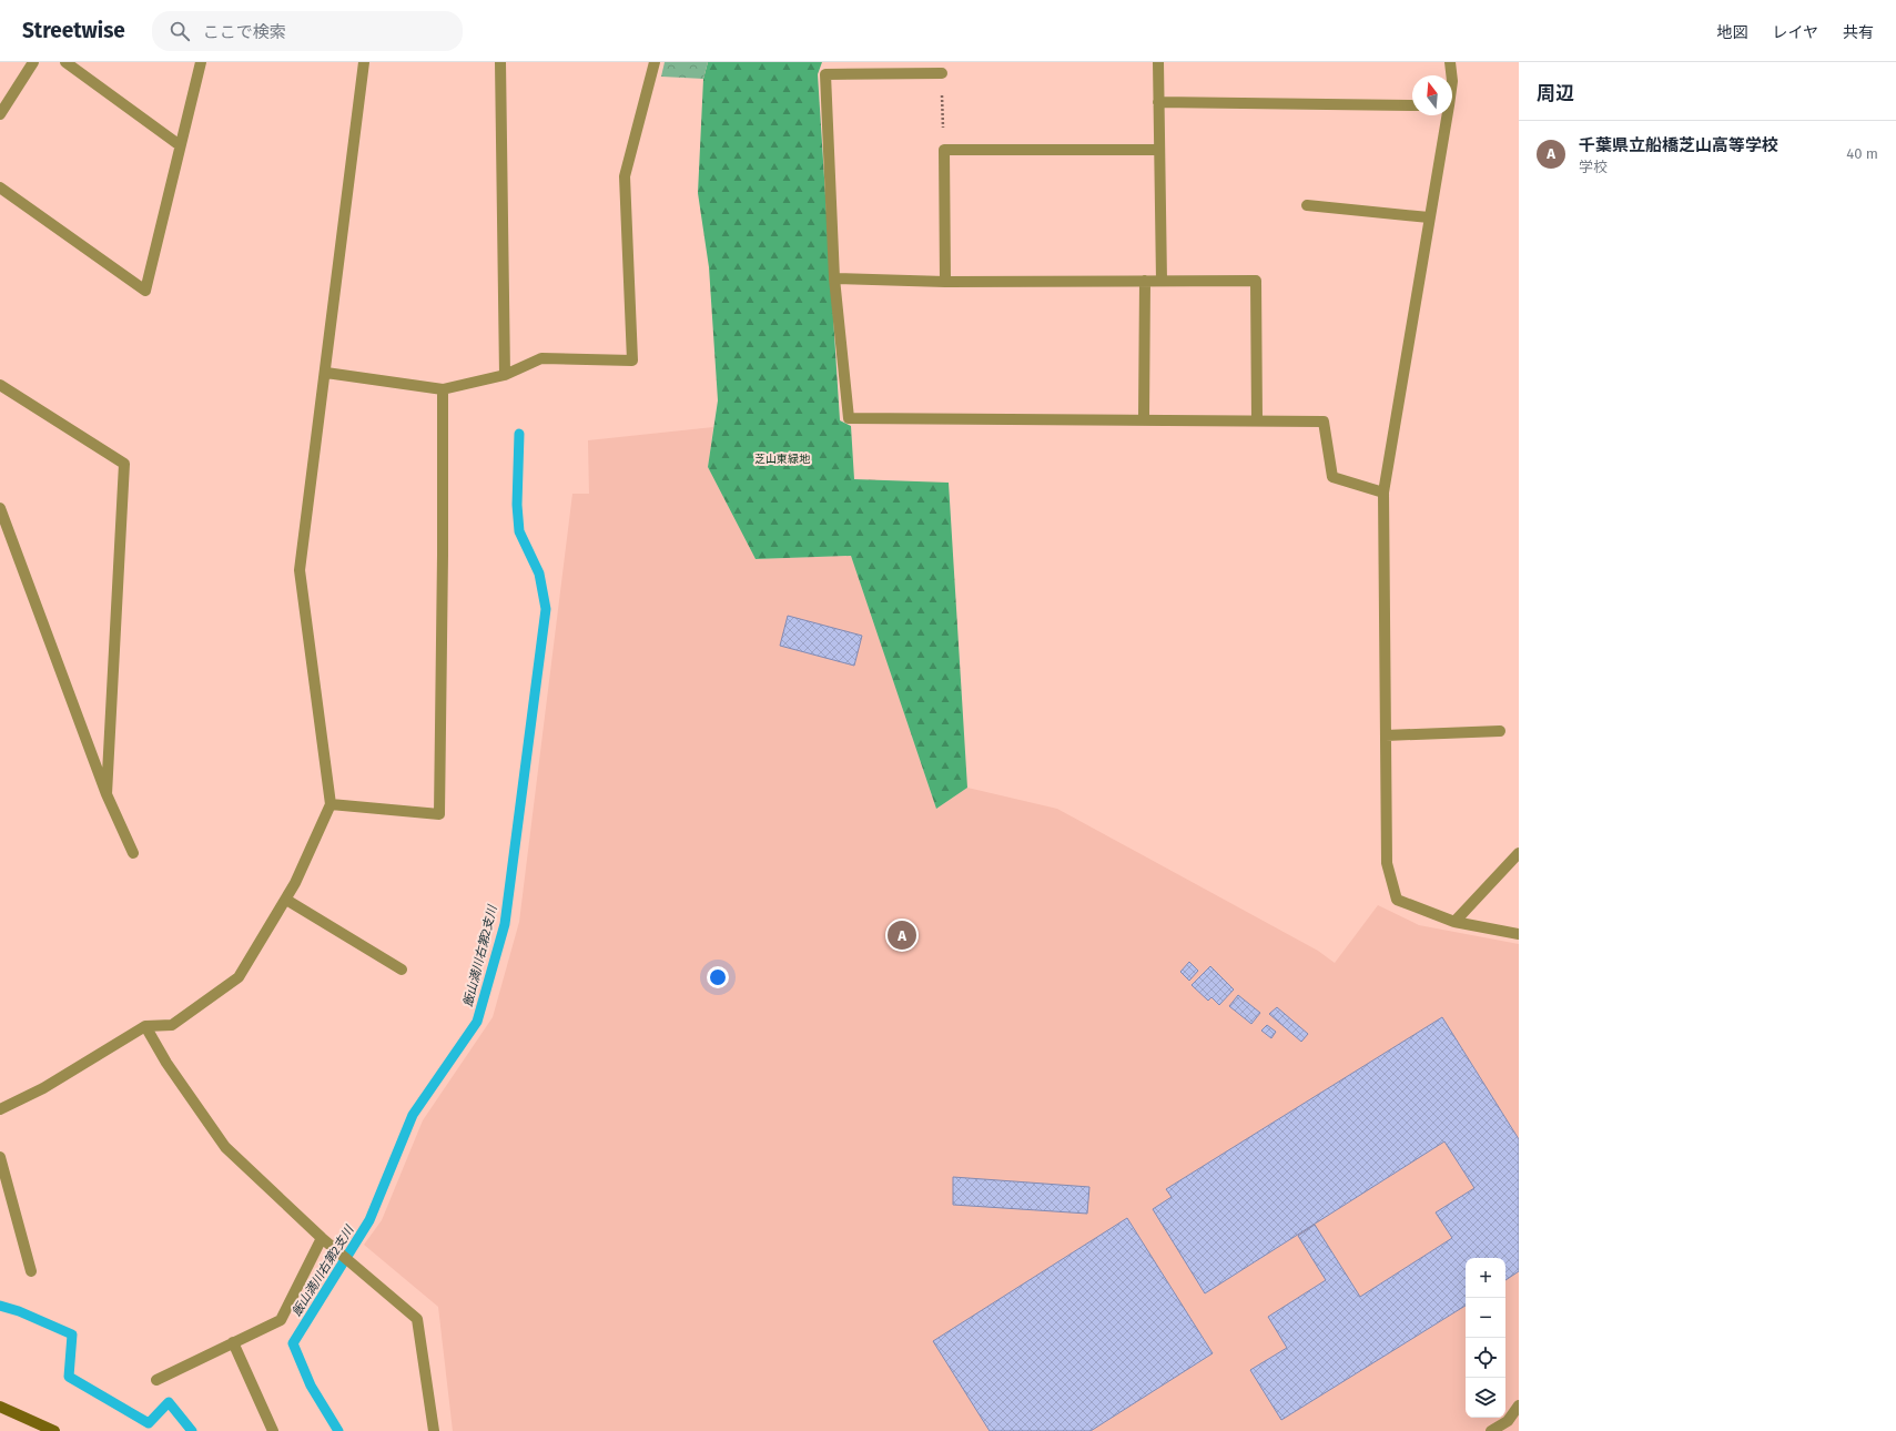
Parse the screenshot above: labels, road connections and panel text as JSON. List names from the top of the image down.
{
  "water": ["飯山満川右第2支川"],
  "parks": ["芝山東緑地"],
  "north": "top",
  "page": {
    "header": "Streetwise",
    "search": "ここで検索",
    "nav": ["地図", "レイヤ", "共有"],
    "heading": "周辺",
    "list": [
      {
        "mark": "A",
        "name": "千葉県立船橋芝山高等学校",
        "note": "学校",
        "value": "40 m"
      }
    ],
    "pins": "A",
    "map_buttons": ["+", "−"]
  }
}
